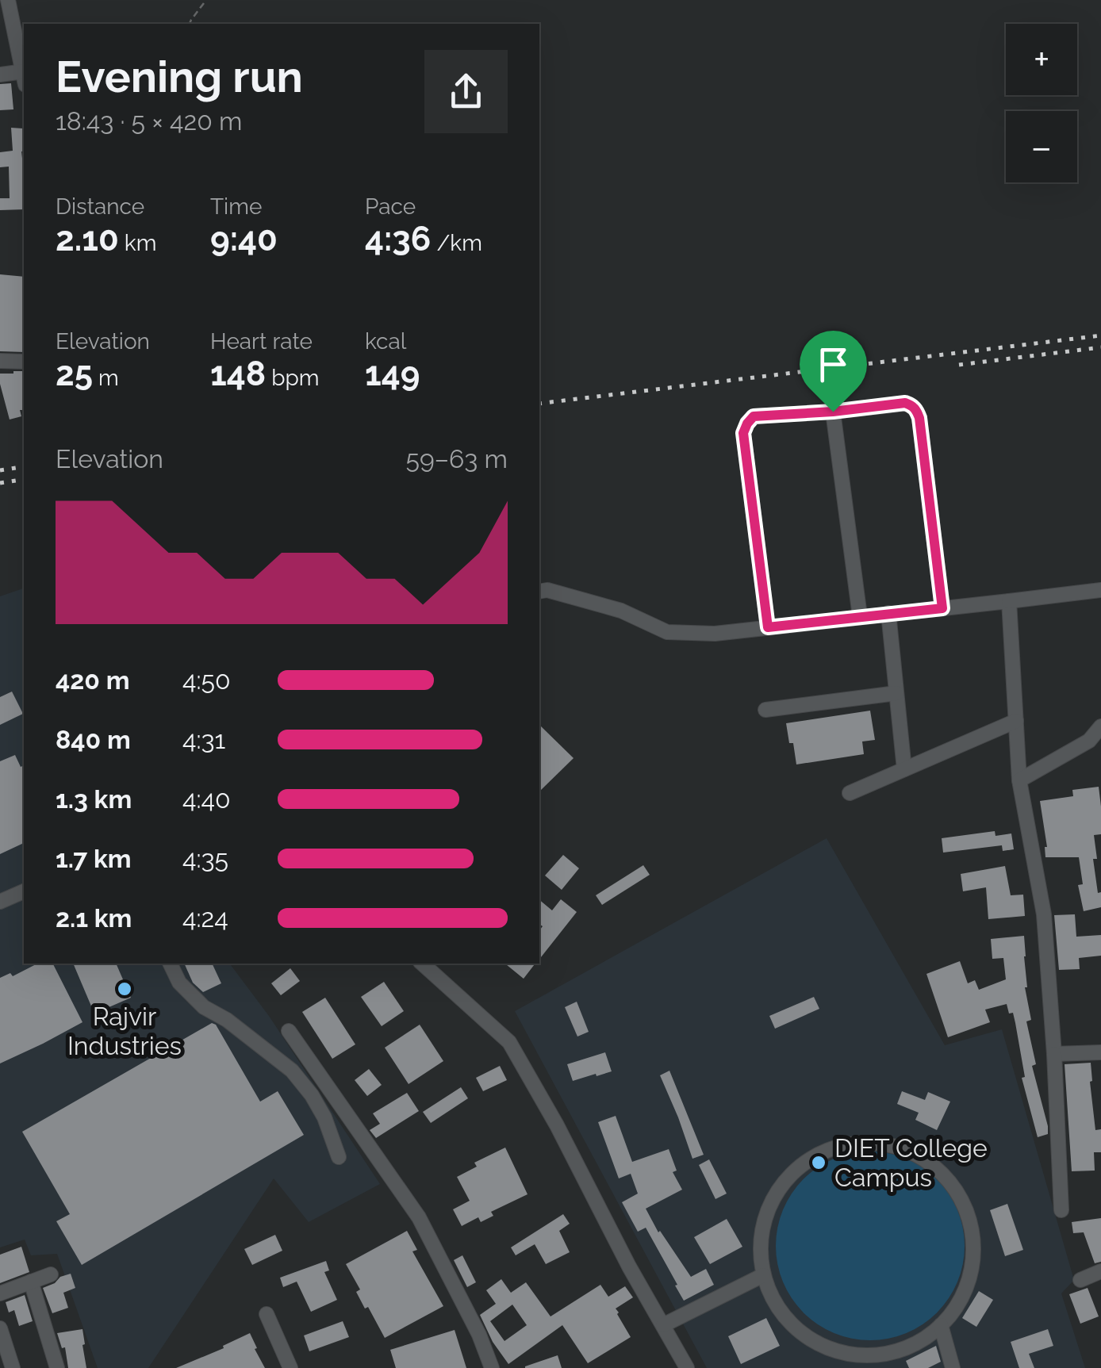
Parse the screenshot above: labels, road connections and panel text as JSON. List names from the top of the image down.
{
  "places": ["Rajvir Industries", "DIET College Campus"],
  "page": {
    "map_buttons": ["+", "−"],
    "heading": ["Evening run", "18:43 · 5 × 420 m"],
    "stats": [
      ["Distance", "2.10 km"],
      ["Time", "9:40"],
      ["Pace", "4:36 /km"],
      ["Elevation", "25 m"],
      ["Heart rate", "148 bpm"],
      ["kcal", "149"]
    ],
    "chart": ["Elevation", "59–63 m"],
    "list": [
      {
        "name": "420 m",
        "note": "4:50"
      },
      {
        "name": "840 m",
        "note": "4:31"
      },
      {
        "name": "1.3 km",
        "note": "4:40"
      },
      {
        "name": "1.7 km",
        "note": "4:35"
      },
      {
        "name": "2.1 km",
        "note": "4:24"
      }
    ]
  }
}
